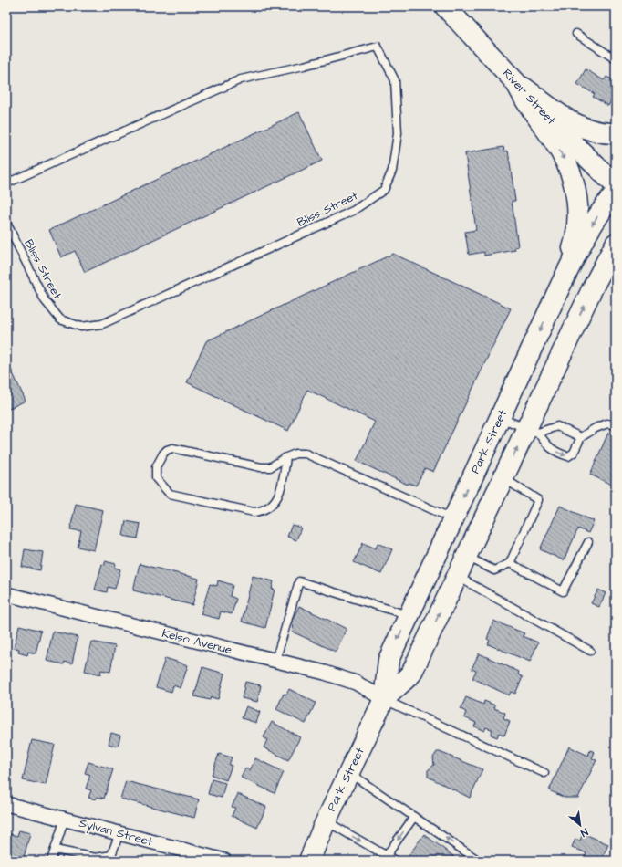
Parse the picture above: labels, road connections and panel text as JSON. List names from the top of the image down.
{
  "streets": {
    "main road": ["River Street", "Park Street"],
    "street": ["Kelso Avenue", "Sylvan Street"],
    "lane": ["Bliss Street"]
  },
  "crossings": [
    ["Park Street", "Kelso Avenue"]
  ],
  "north": "bottom right"
}
